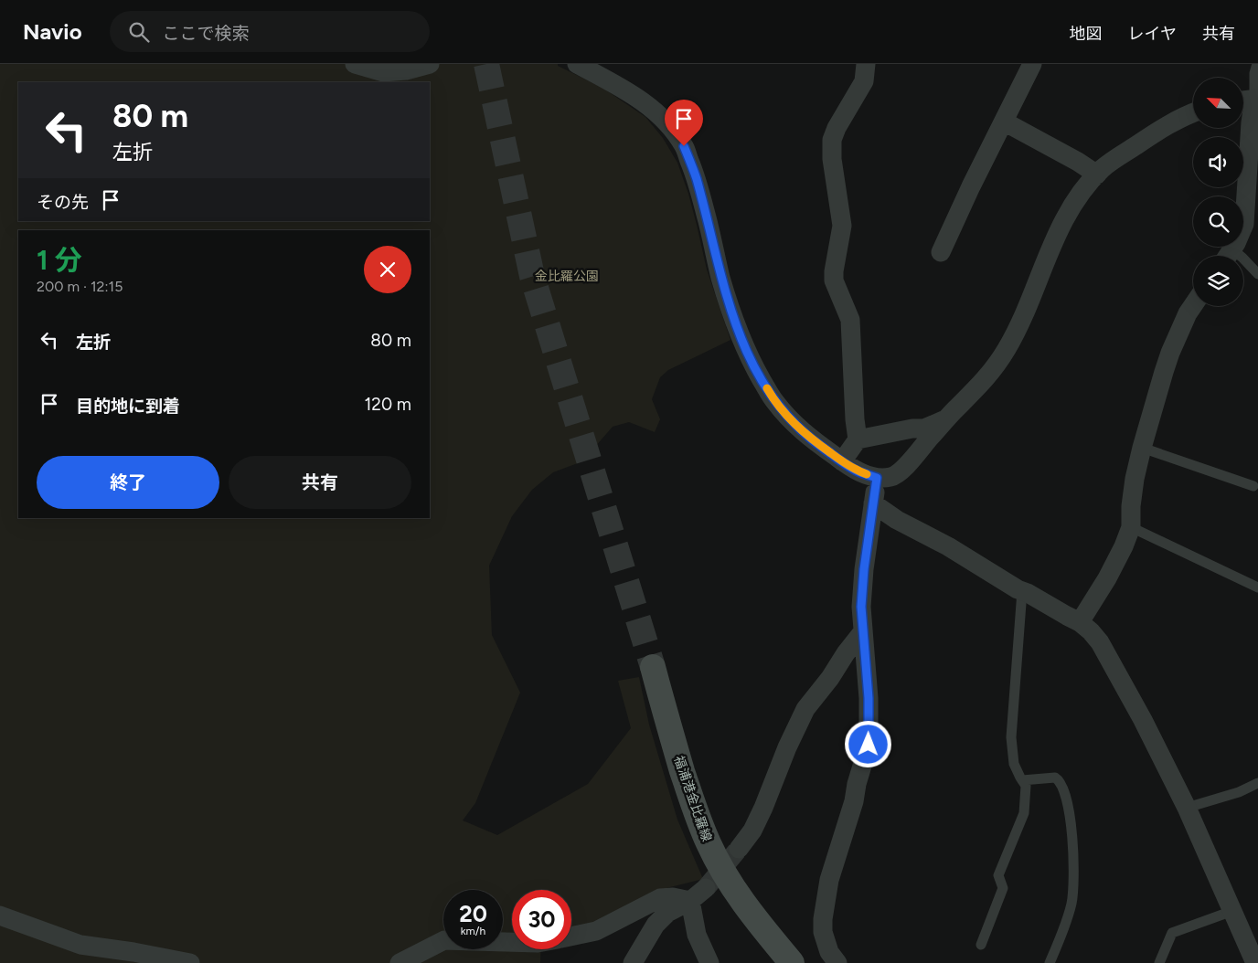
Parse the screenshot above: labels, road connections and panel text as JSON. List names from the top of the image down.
{
  "streets": {
    "main road": ["福浦港金比羅線"]
  },
  "parks": ["金比羅公園"],
  "north": "top left",
  "page": {
    "header": "Navio",
    "search": "ここで検索",
    "nav": ["地図", "レイヤ", "共有"],
    "turn": ["80 m", "左折"],
    "then": "その先",
    "heading": ["1 分", "200 m · 12:15"],
    "list": [
      {
        "name": "左折",
        "value": "80 m"
      },
      {
        "name": "目的地に到着",
        "value": "120 m"
      }
    ],
    "buttons": ["終了", "共有"],
    "speed": "20 km/h",
    "limit": "30"
  }
}
